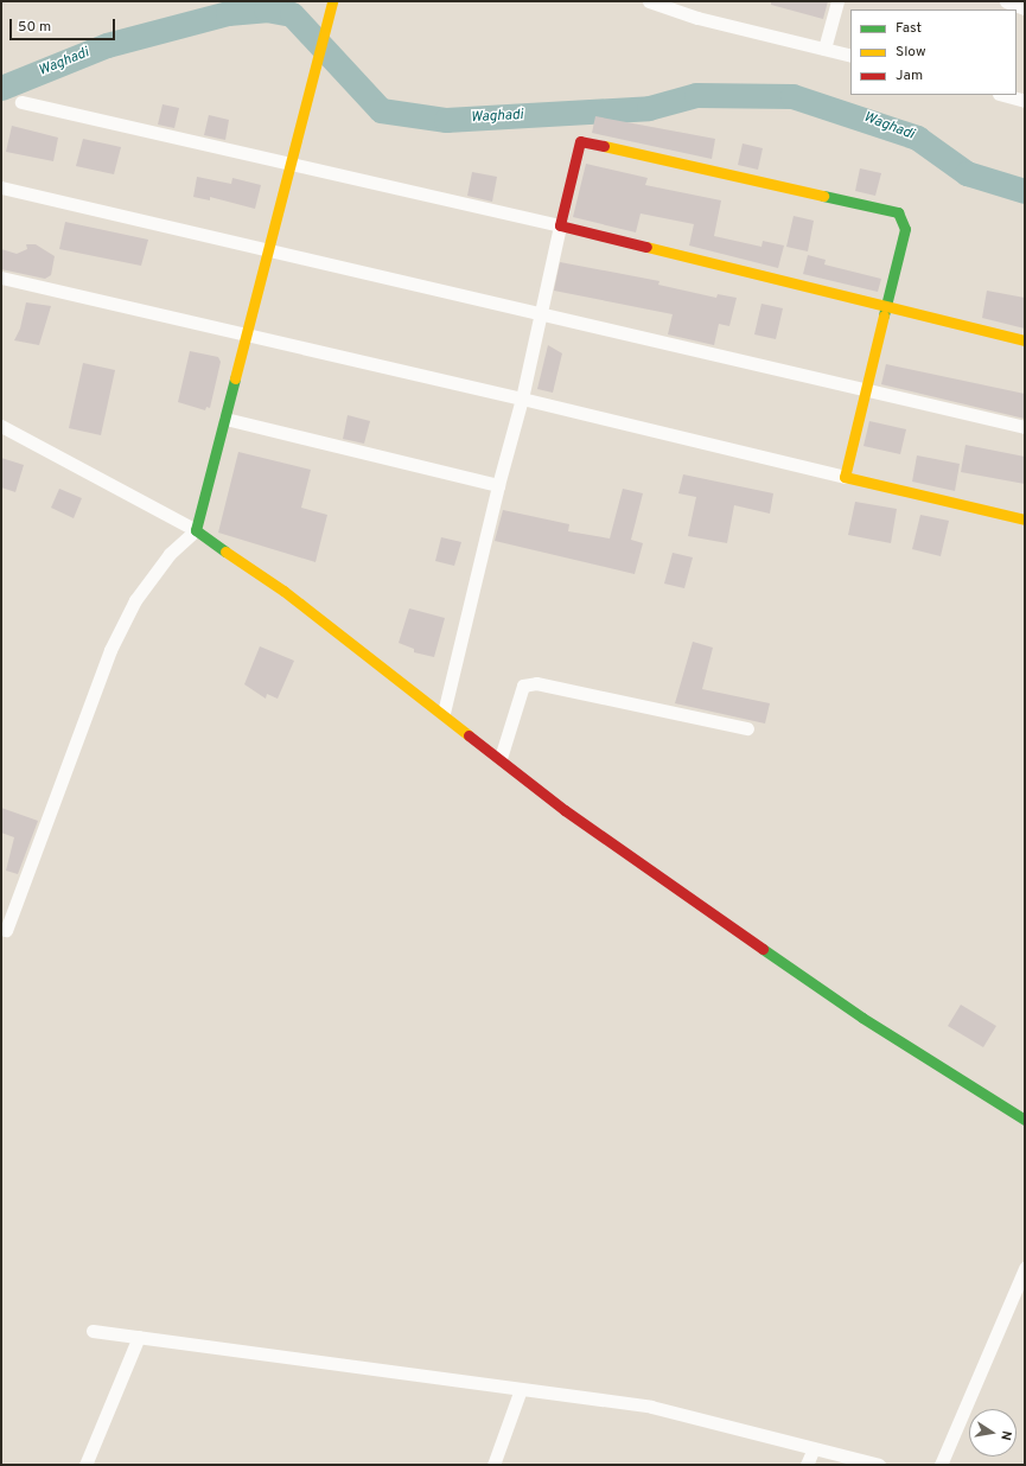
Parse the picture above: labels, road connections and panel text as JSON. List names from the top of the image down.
{
  "water": ["Waghadi"],
  "legend": ["Fast", "Slow", "Jam"],
  "scale_bar": "50 m",
  "north": "right"
}
